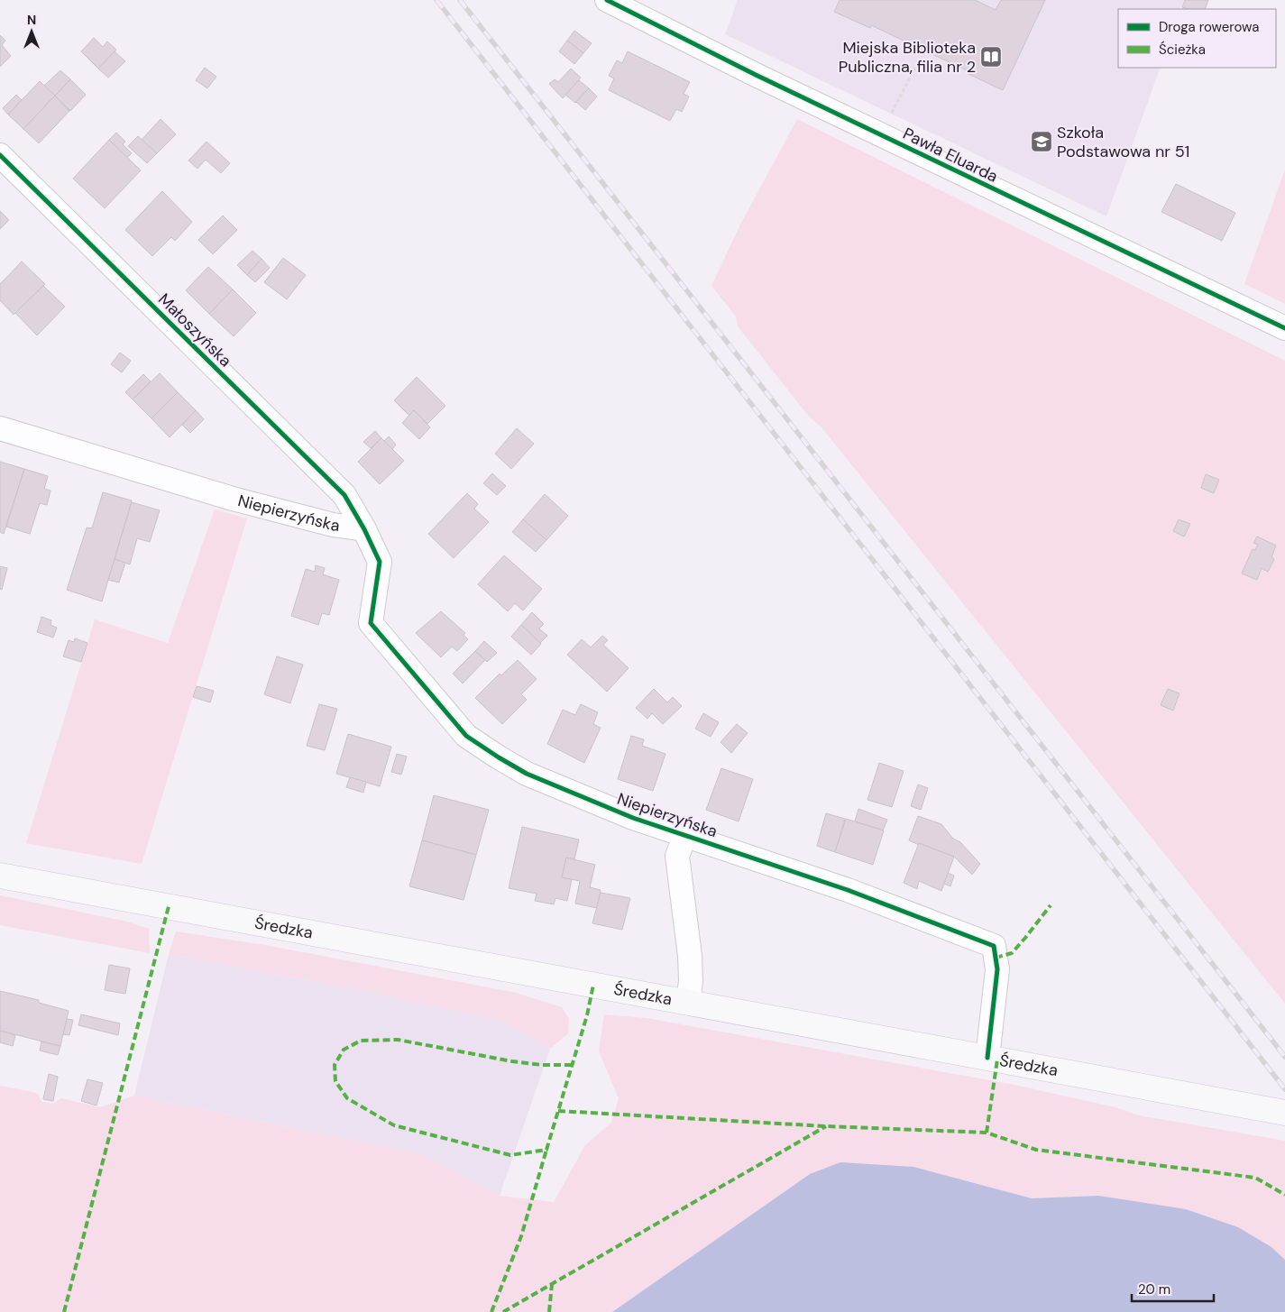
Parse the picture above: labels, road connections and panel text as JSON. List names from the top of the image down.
{
  "streets": {
    "main road": ["Średzka"],
    "street": ["Pawła Eluarda", "Małoszyńska", "Niepierzyńska"]
  },
  "crossings": [
    ["Małoszyńska", "Niepierzyńska"],
    ["Niepierzyńska", "Średzka"]
  ],
  "places": {
    "library": ["Miejska Biblioteka Publiczna, filia nr 2"],
    "school or university": ["Szkoła Podstawowa nr 51"]
  },
  "legend": ["Droga rowerowa", "Ścieżka"],
  "scale_bar": "20 m",
  "north": "top"
}
